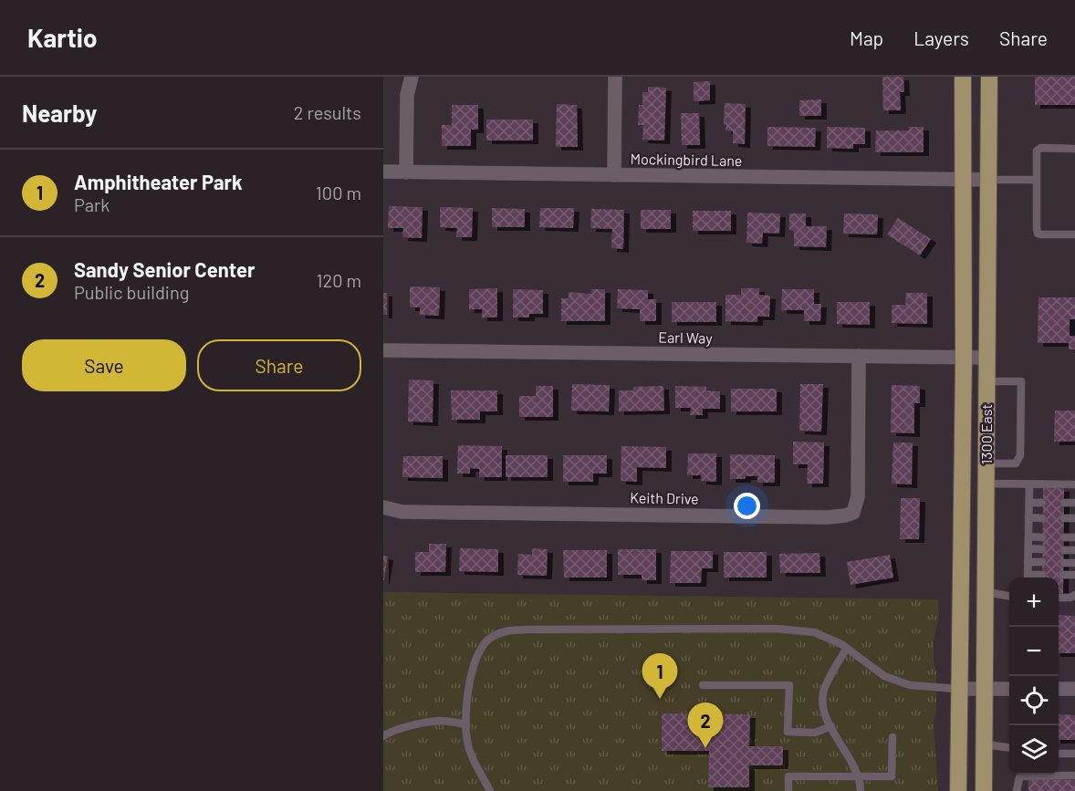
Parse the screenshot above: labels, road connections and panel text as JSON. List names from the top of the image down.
{
  "streets": {
    "main road": ["1300 East"],
    "street": ["Mockingbird Lane", "Earl Way", "Keith Drive"]
  },
  "crossings": [
    ["Mockingbird Lane", "1300 East"],
    ["Earl Way", "1300 East"],
    ["Earl Way", "Keith Drive"]
  ],
  "page": {
    "header": "Kartio",
    "nav": ["Map", "Layers", "Share"],
    "heading": ["Nearby", "2 results"],
    "list": [
      {
        "mark": "1",
        "name": "Amphitheater Park",
        "note": "Park",
        "value": "100 m"
      },
      {
        "mark": "2",
        "name": "Sandy Senior Center",
        "note": "Public building",
        "value": "120 m"
      }
    ],
    "buttons": ["Save", "Share"],
    "map_buttons": ["+", "−"],
    "pins": ["1", "2"]
  }
}
